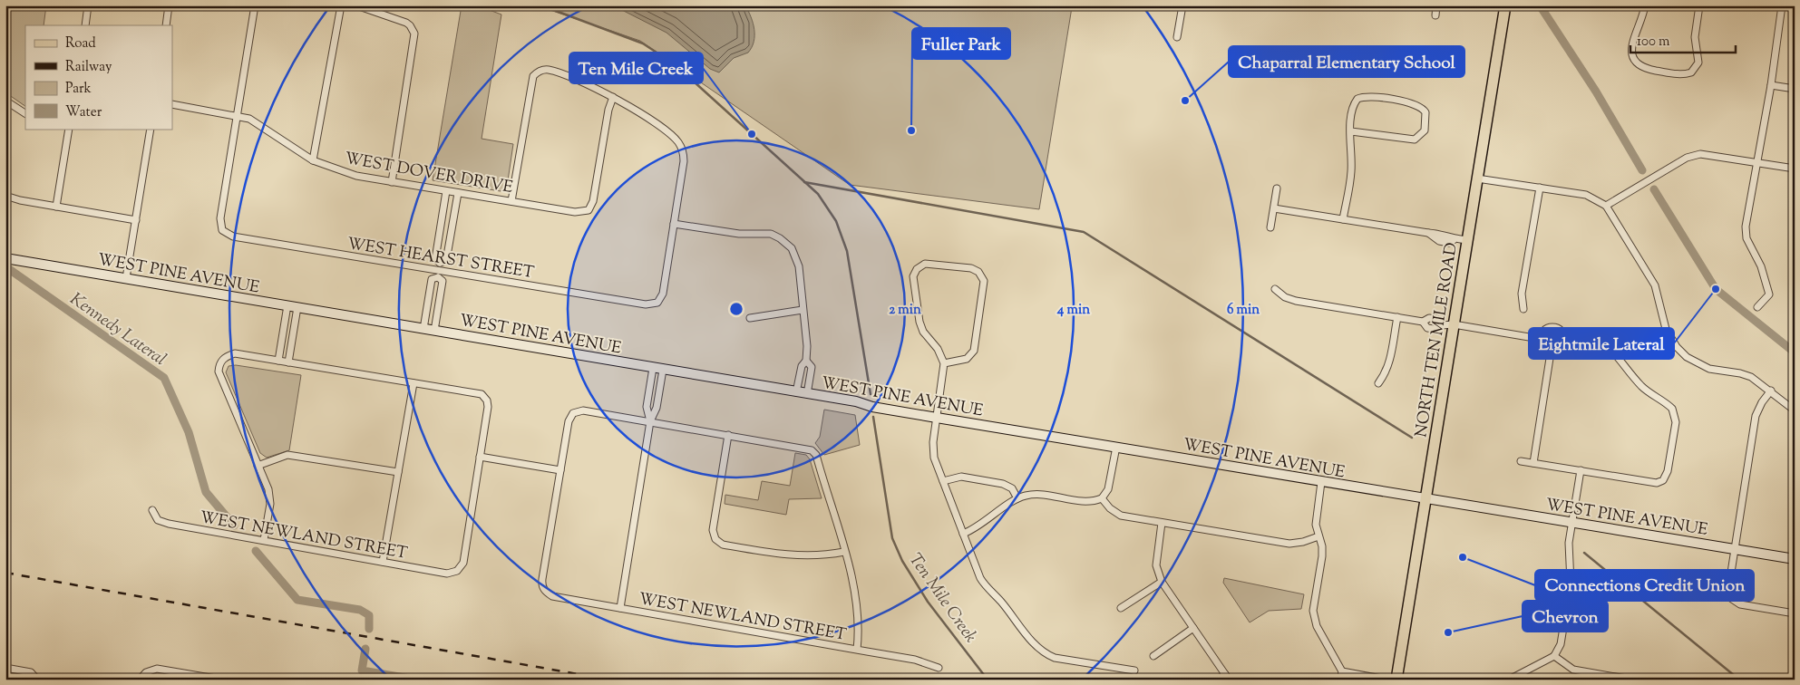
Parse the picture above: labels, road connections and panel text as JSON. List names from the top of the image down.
{
  "streets": {
    "main road": ["NORTH TEN MILE ROAD"],
    "street": [
      "WEST DOVER DRIVE",
      "WEST HEARST STREET",
      "WEST PINE AVENUE",
      "WEST NEWLAND STREET"
    ]
  },
  "crossings": [
    ["WEST DOVER DRIVE", "WEST HEARST STREET"],
    ["WEST PINE AVENUE", "NORTH TEN MILE ROAD"]
  ],
  "water": ["Kennedy Lateral", "Ten Mile Creek"],
  "places": [
    "Chaparral Elementary School",
    "Fuller Park",
    "Ten Mile Creek",
    "Eightmile Lateral",
    "Connections Credit Union",
    "Chevron"
  ],
  "legend": [
    "Road",
    "Railway",
    "Park",
    "Water"
  ],
  "scale_bar": "100 m",
  "rings": ["2 min", "4 min", "6 min"]
}
